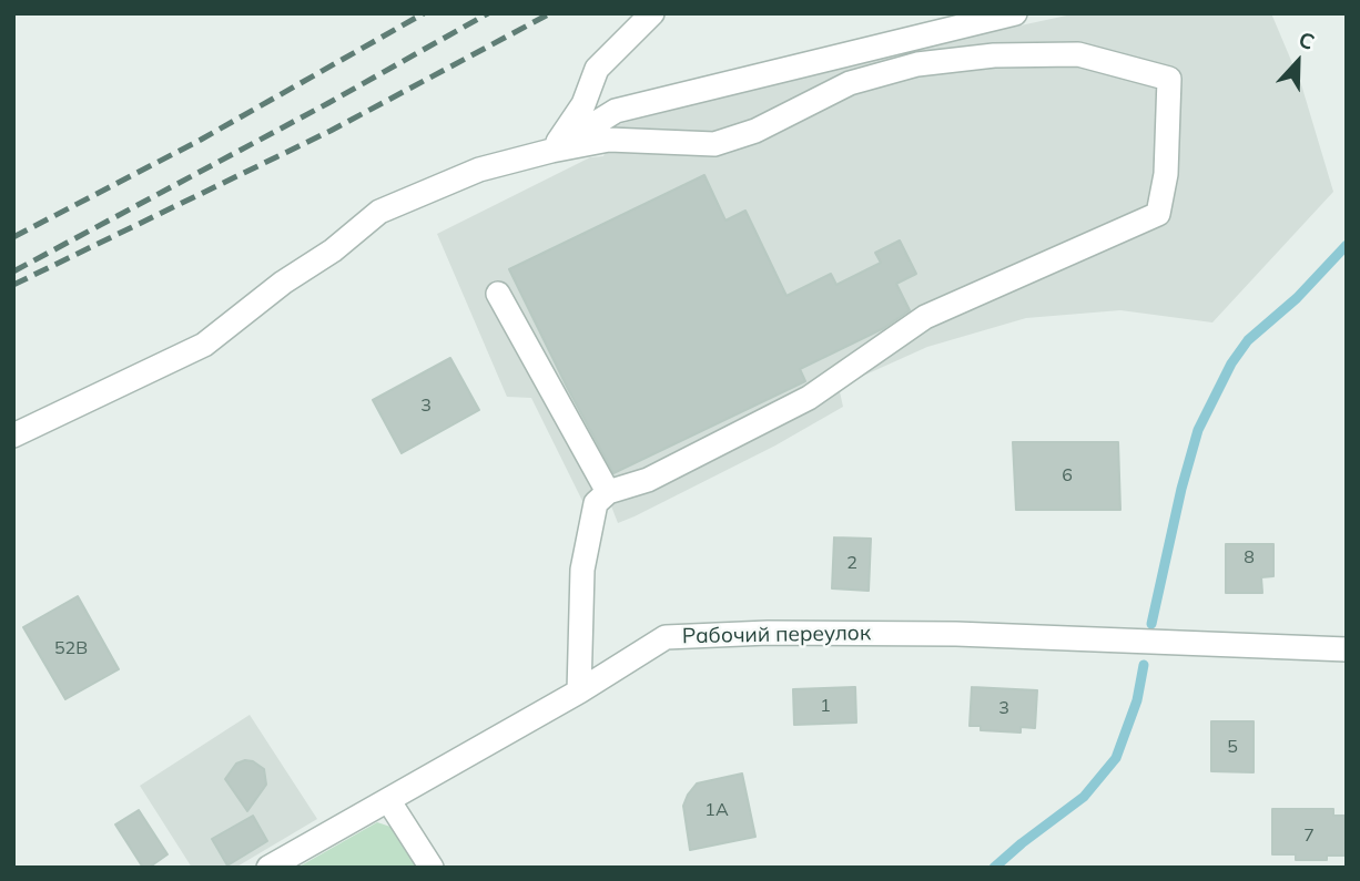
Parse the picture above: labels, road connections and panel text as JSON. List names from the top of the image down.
{
  "streets": {
    "street": ["Рабочий переулок"]
  },
  "house_numbers": [
    "3",
    "6",
    "8",
    "2",
    "52В",
    "1",
    "3",
    "5",
    "1А",
    "7"
  ],
  "north": "top"
}
